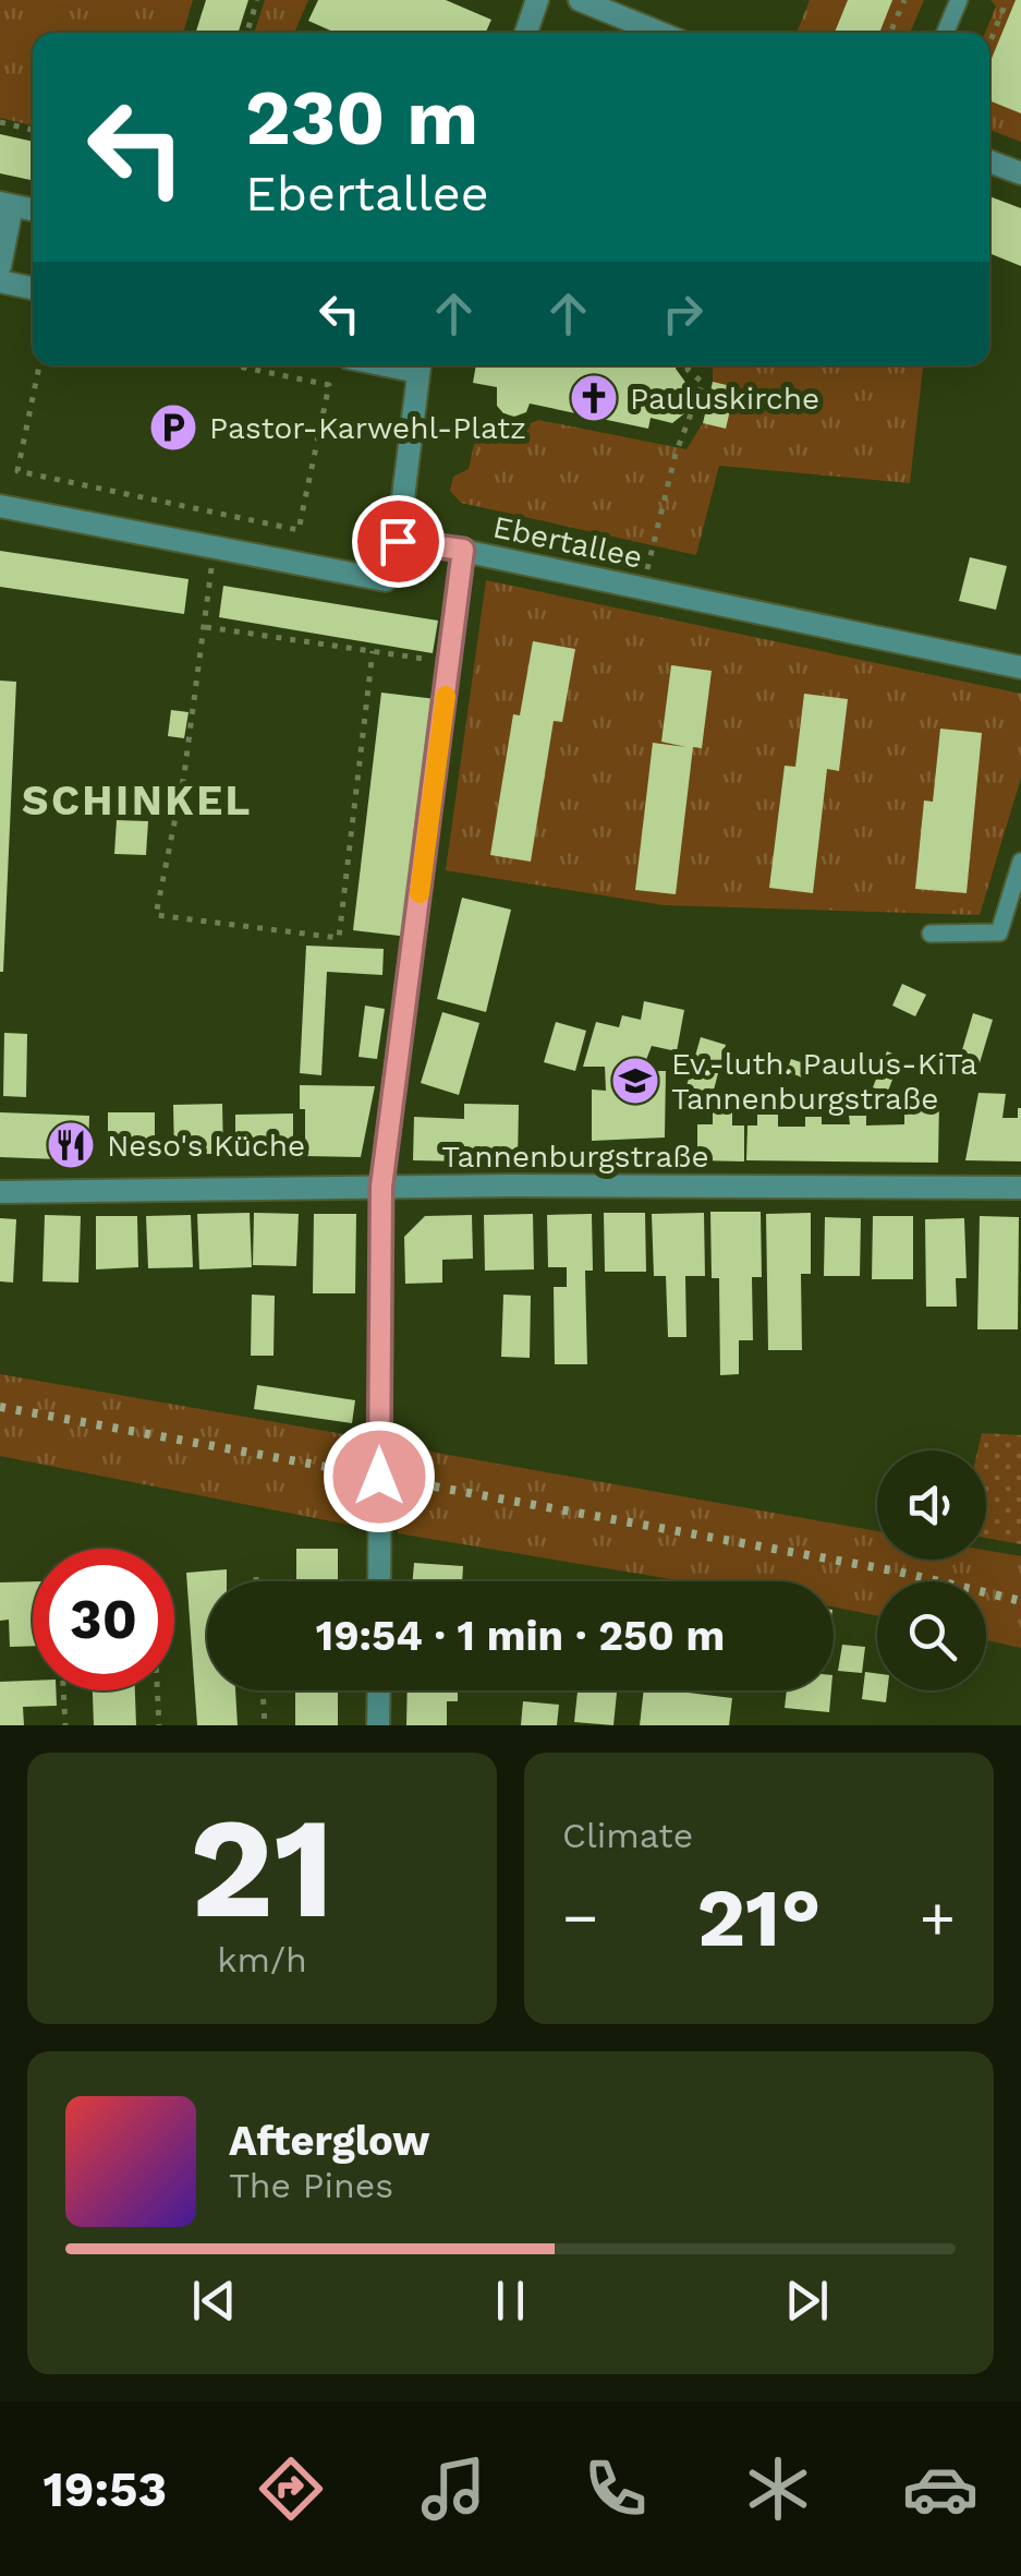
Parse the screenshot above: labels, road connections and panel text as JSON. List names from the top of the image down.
{
  "streets": {
    "street": ["Ebertallee", "Tannenburgstraße"]
  },
  "districts": ["SCHINKEL"],
  "places": {
    "church": ["Pauluskirche"],
    "parking": ["Pastor-Karwehl-Platz"],
    "school or university": ["Ev.-luth. Paulus-KiTa Tannenburgstraße"],
    "restaurant": ["Neso's Küche"]
  },
  "page": {
    "turn": ["230 m", "Ebertallee"],
    "limit": "30",
    "trip": "19:54 · 1 min · 250 m",
    "tile": [
      ["21", "km/h"],
      "Climate"
    ],
    "heat": ["−", "21°", "+"],
    "song": ["Afterglow", "The Pines"],
    "tabs": "19:53"
  }
}
